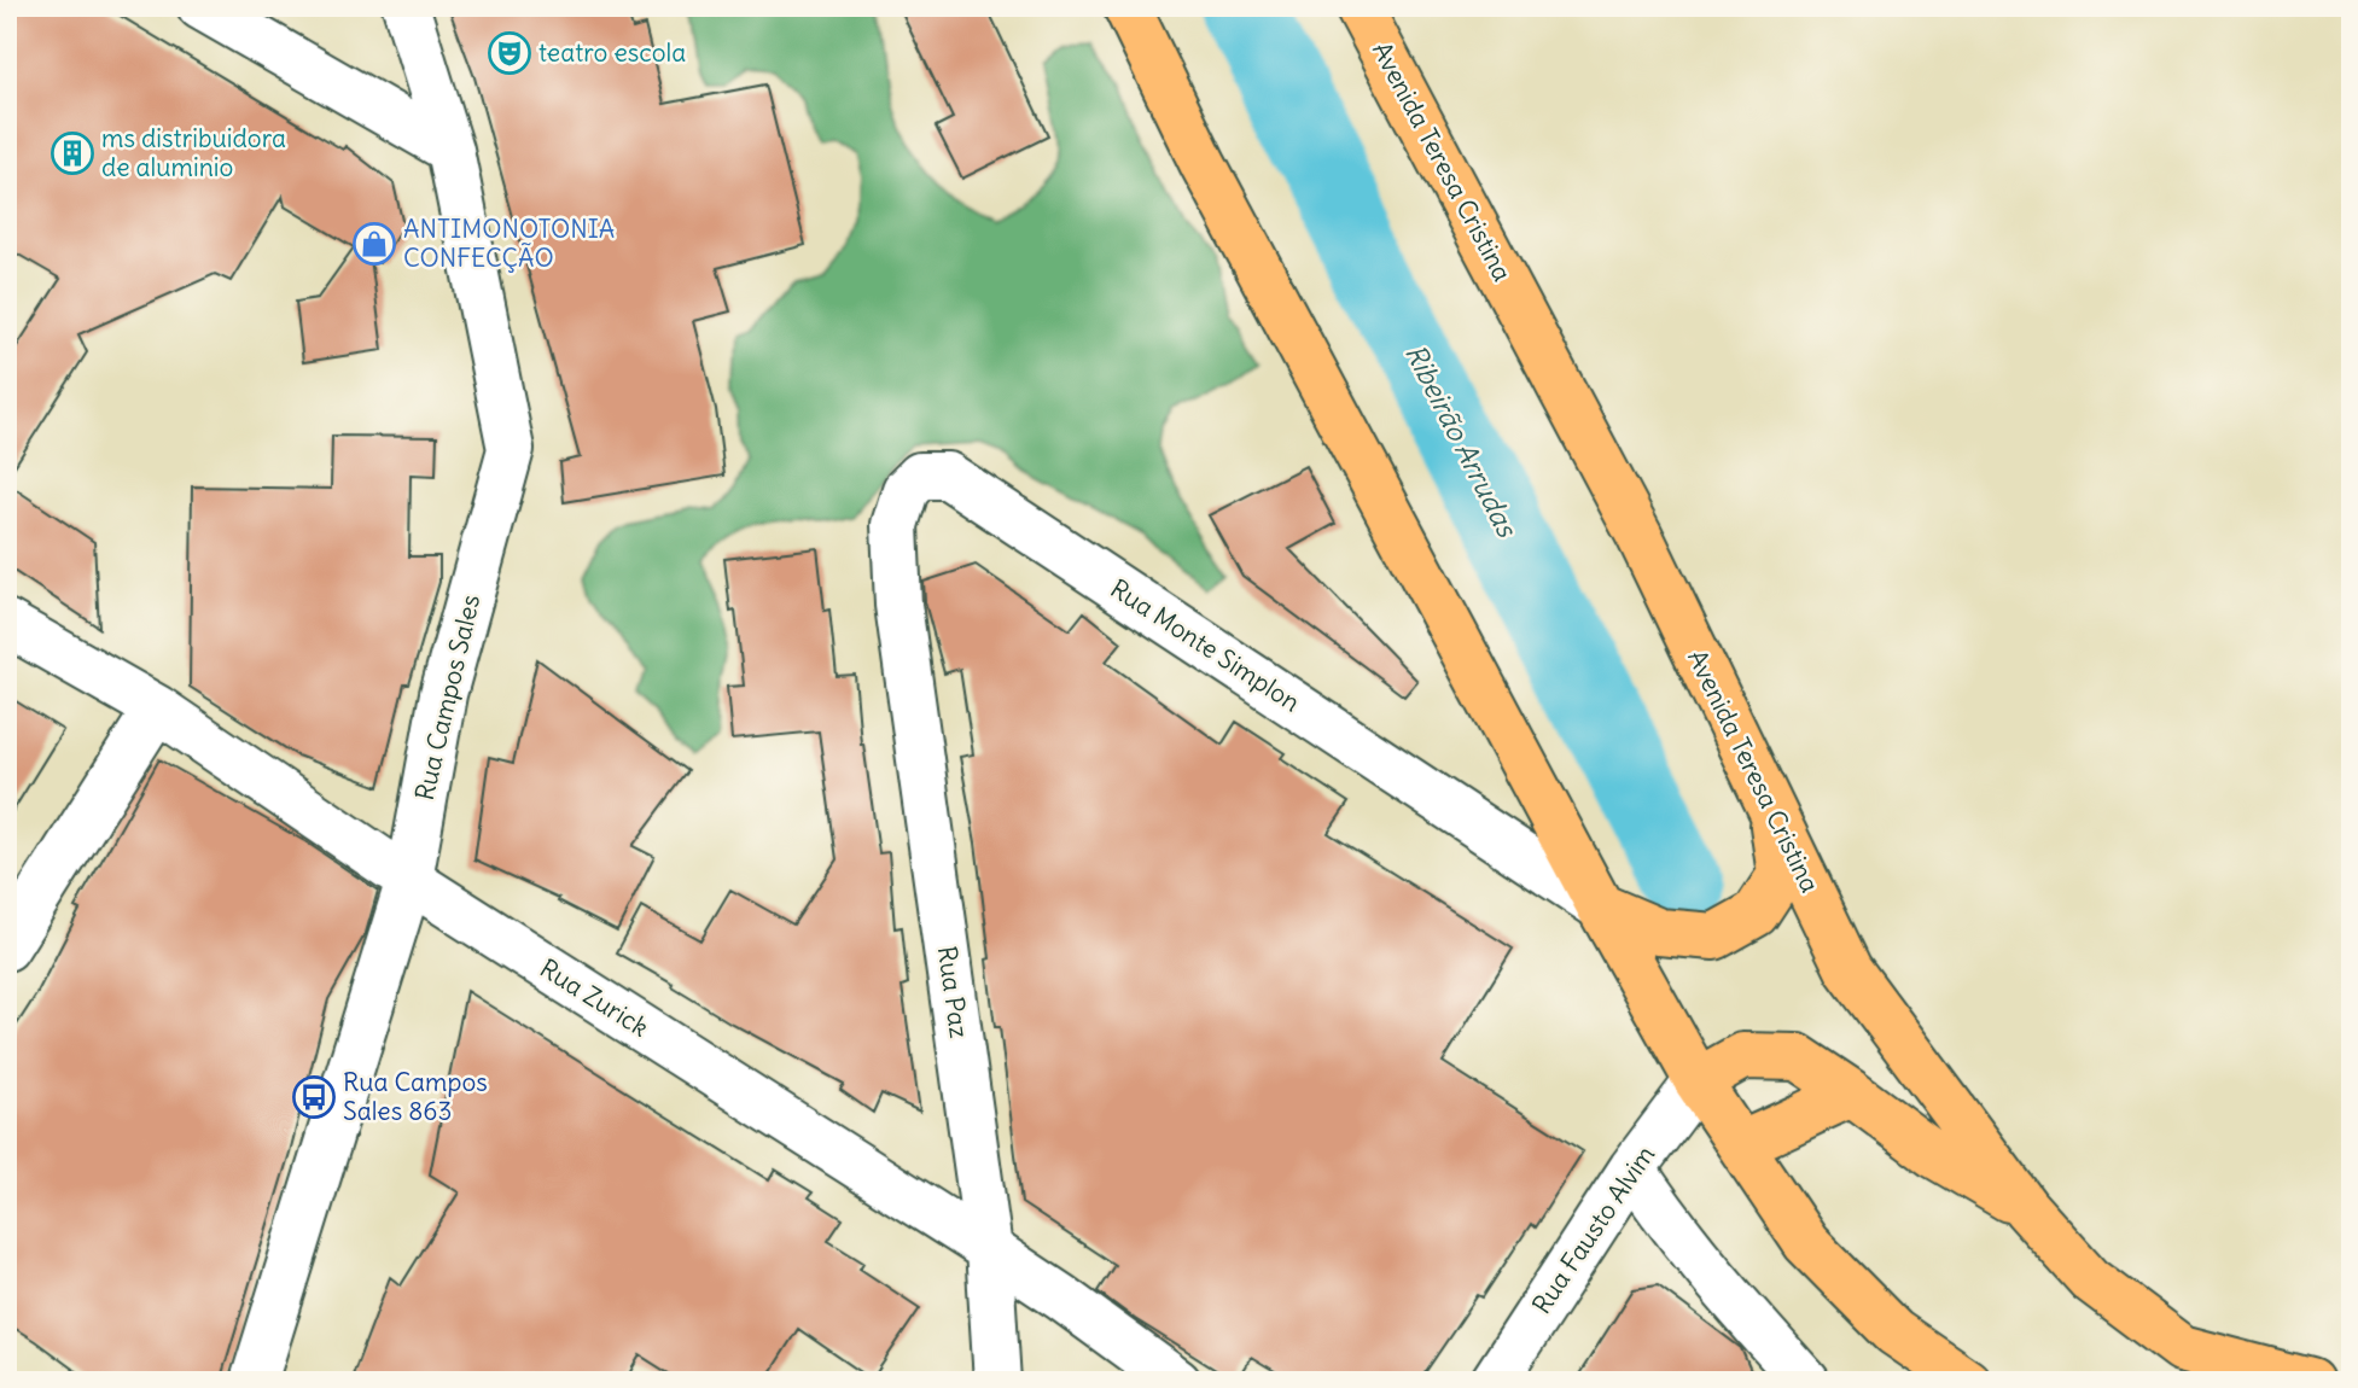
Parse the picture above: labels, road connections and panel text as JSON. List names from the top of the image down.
{
  "streets": {
    "main road": ["Avenida Teresa Cristina"],
    "street": [
      "Rua Monte Simplon",
      "Rua Campos Sales",
      "Rua Paz",
      "Rua Zurick",
      "Rua Fausto Alvim"
    ]
  },
  "crossings": [
    ["Rua Monte Simplon", "Rua Paz"],
    ["Rua Campos Sales", "Rua Zurick"],
    ["Rua Paz", "Rua Zurick"]
  ],
  "water": ["Ribeirão Arrudas"],
  "places": {
    "theatre": ["teatro escola"],
    "building": ["ms distribuidora de aluminio"],
    "shop": ["ANTIMONOTONIA CONFECÇÃO"],
    "bus stop": ["Rua Campos Sales 863"]
  }
}
